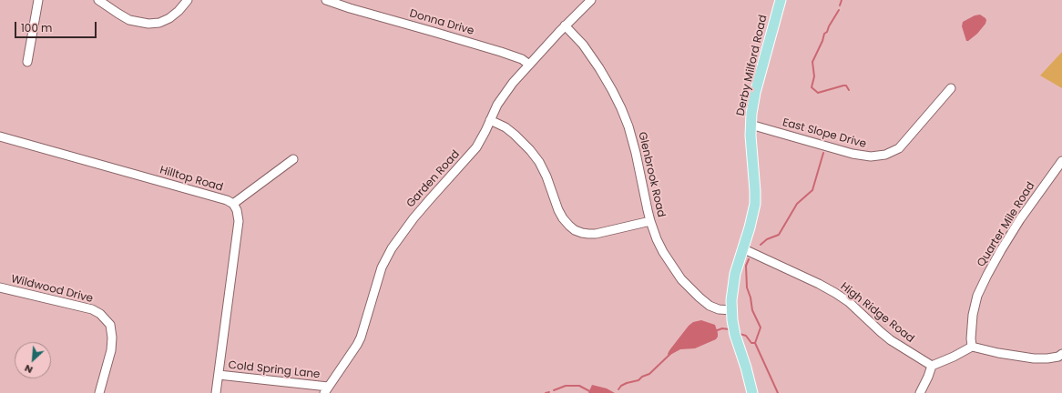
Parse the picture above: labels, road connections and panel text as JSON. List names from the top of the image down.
{
  "streets": {
    "main road": ["Derby Milford Road"],
    "street": [
      "Donna Drive",
      "East Slope Drive",
      "Glenbrook Road",
      "Hilltop Road",
      "Garden Road",
      "Quarter Mile Road",
      "Wildwood Drive",
      "High Ridge Road",
      "Cold Spring Lane"
    ]
  },
  "crossings": [
    ["Donna Drive", "Garden Road"],
    ["Derby Milford Road", "East Slope Drive"],
    ["Derby Milford Road", "Glenbrook Road"],
    ["Derby Milford Road", "High Ridge Road"],
    ["Glenbrook Road", "Garden Road"],
    ["Hilltop Road", "Cold Spring Lane"],
    ["Garden Road", "Cold Spring Lane"]
  ],
  "scale_bar": "100 m",
  "north": "bottom left"
}
